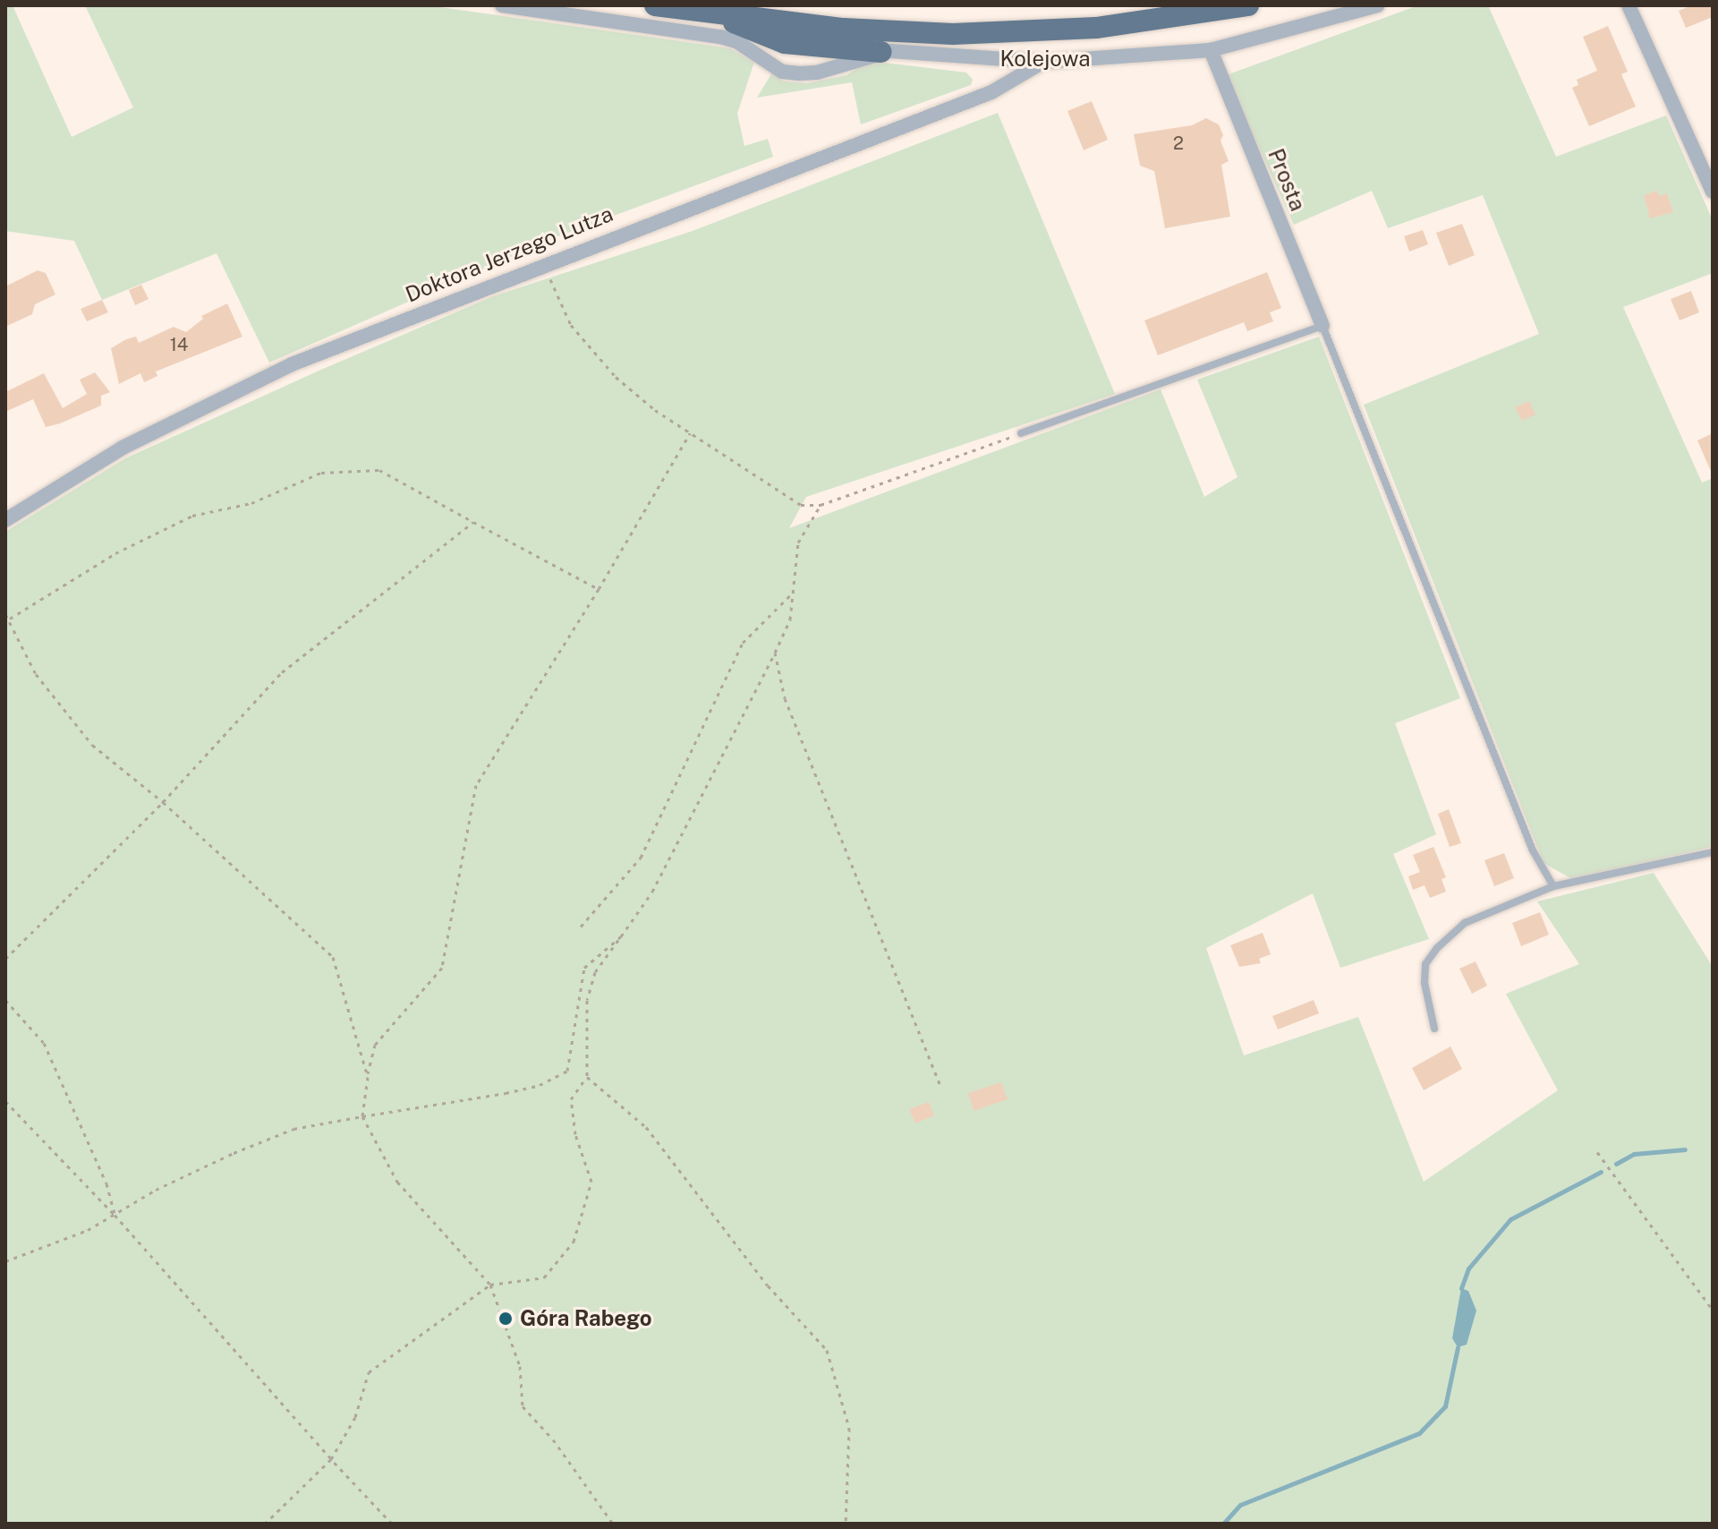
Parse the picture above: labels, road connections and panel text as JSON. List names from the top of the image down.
{
  "streets": {
    "highway": ["Kolejowa"],
    "street": ["Prosta", "Doktora Jerzego Lutza"]
  },
  "crossings": [
    ["Kolejowa", "Prosta"],
    ["Kolejowa", "Doktora Jerzego Lutza"]
  ],
  "places": ["Góra Rabego"],
  "house_numbers": ["2", "14"]
}
